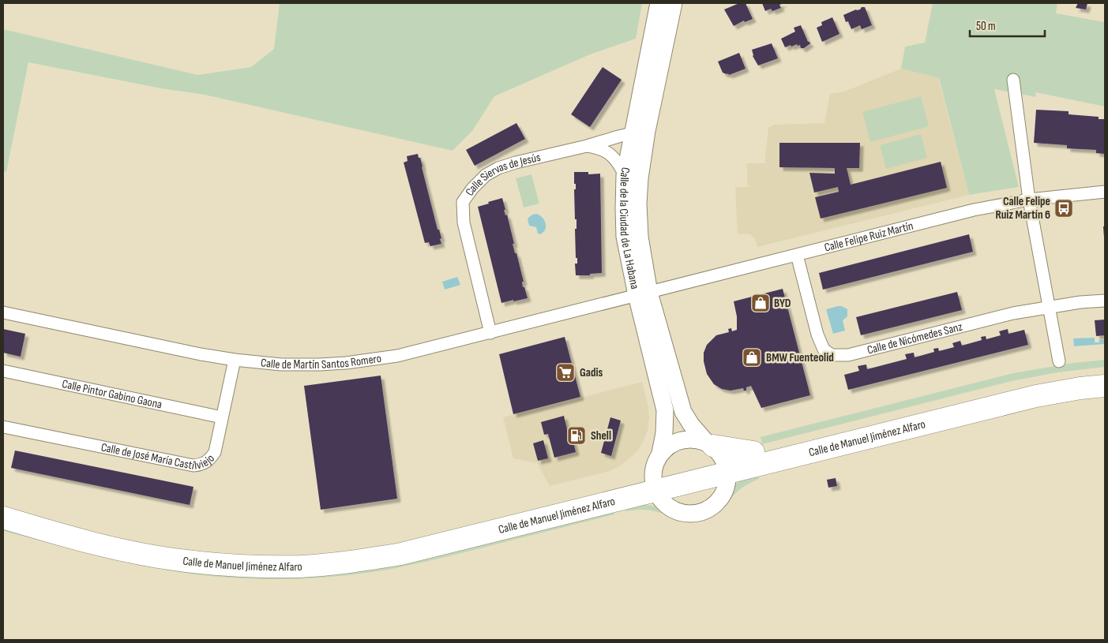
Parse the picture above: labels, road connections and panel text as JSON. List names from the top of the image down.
{
  "streets": {
    "highway": ["Calle de Manuel Jiménez Alfaro"],
    "street": [
      "Calle Siervas de Jesús",
      "Calle de la Ciudad de La Habana",
      "Calle Felipe Ruiz Martín",
      "Calle de Nicómedes Sanz",
      "Calle de Martín Santos Romero",
      "Calle Pintor Gabino Gaona",
      "Calle de José María Castilviejo"
    ]
  },
  "crossings": [
    ["Calle Siervas de Jesús", "Calle de la Ciudad de La Habana"],
    ["Calle Siervas de Jesús", "Calle de Martín Santos Romero"],
    ["Calle de la Ciudad de La Habana", "Calle Felipe Ruiz Martín"],
    ["Calle de la Ciudad de La Habana", "Calle de Martín Santos Romero"],
    ["Calle de la Ciudad de La Habana", "Calle de Manuel Jiménez Alfaro"],
    ["Calle Felipe Ruiz Martín", "Calle de Nicómedes Sanz"],
    ["Calle Felipe Ruiz Martín", "Calle de Martín Santos Romero"],
    ["Calle de Martín Santos Romero", "Calle de José María Castilviejo"],
    ["Calle Pintor Gabino Gaona", "Calle de José María Castilviejo"]
  ],
  "places": {
    "bus stop": ["Calle Felipe Ruiz Martín 6"],
    "shop": ["BYD", "BMW Fuenteolid"],
    "supermarket": ["Gadis"],
    "fuel station": ["Shell"]
  },
  "scale_bar": "50 m"
}
